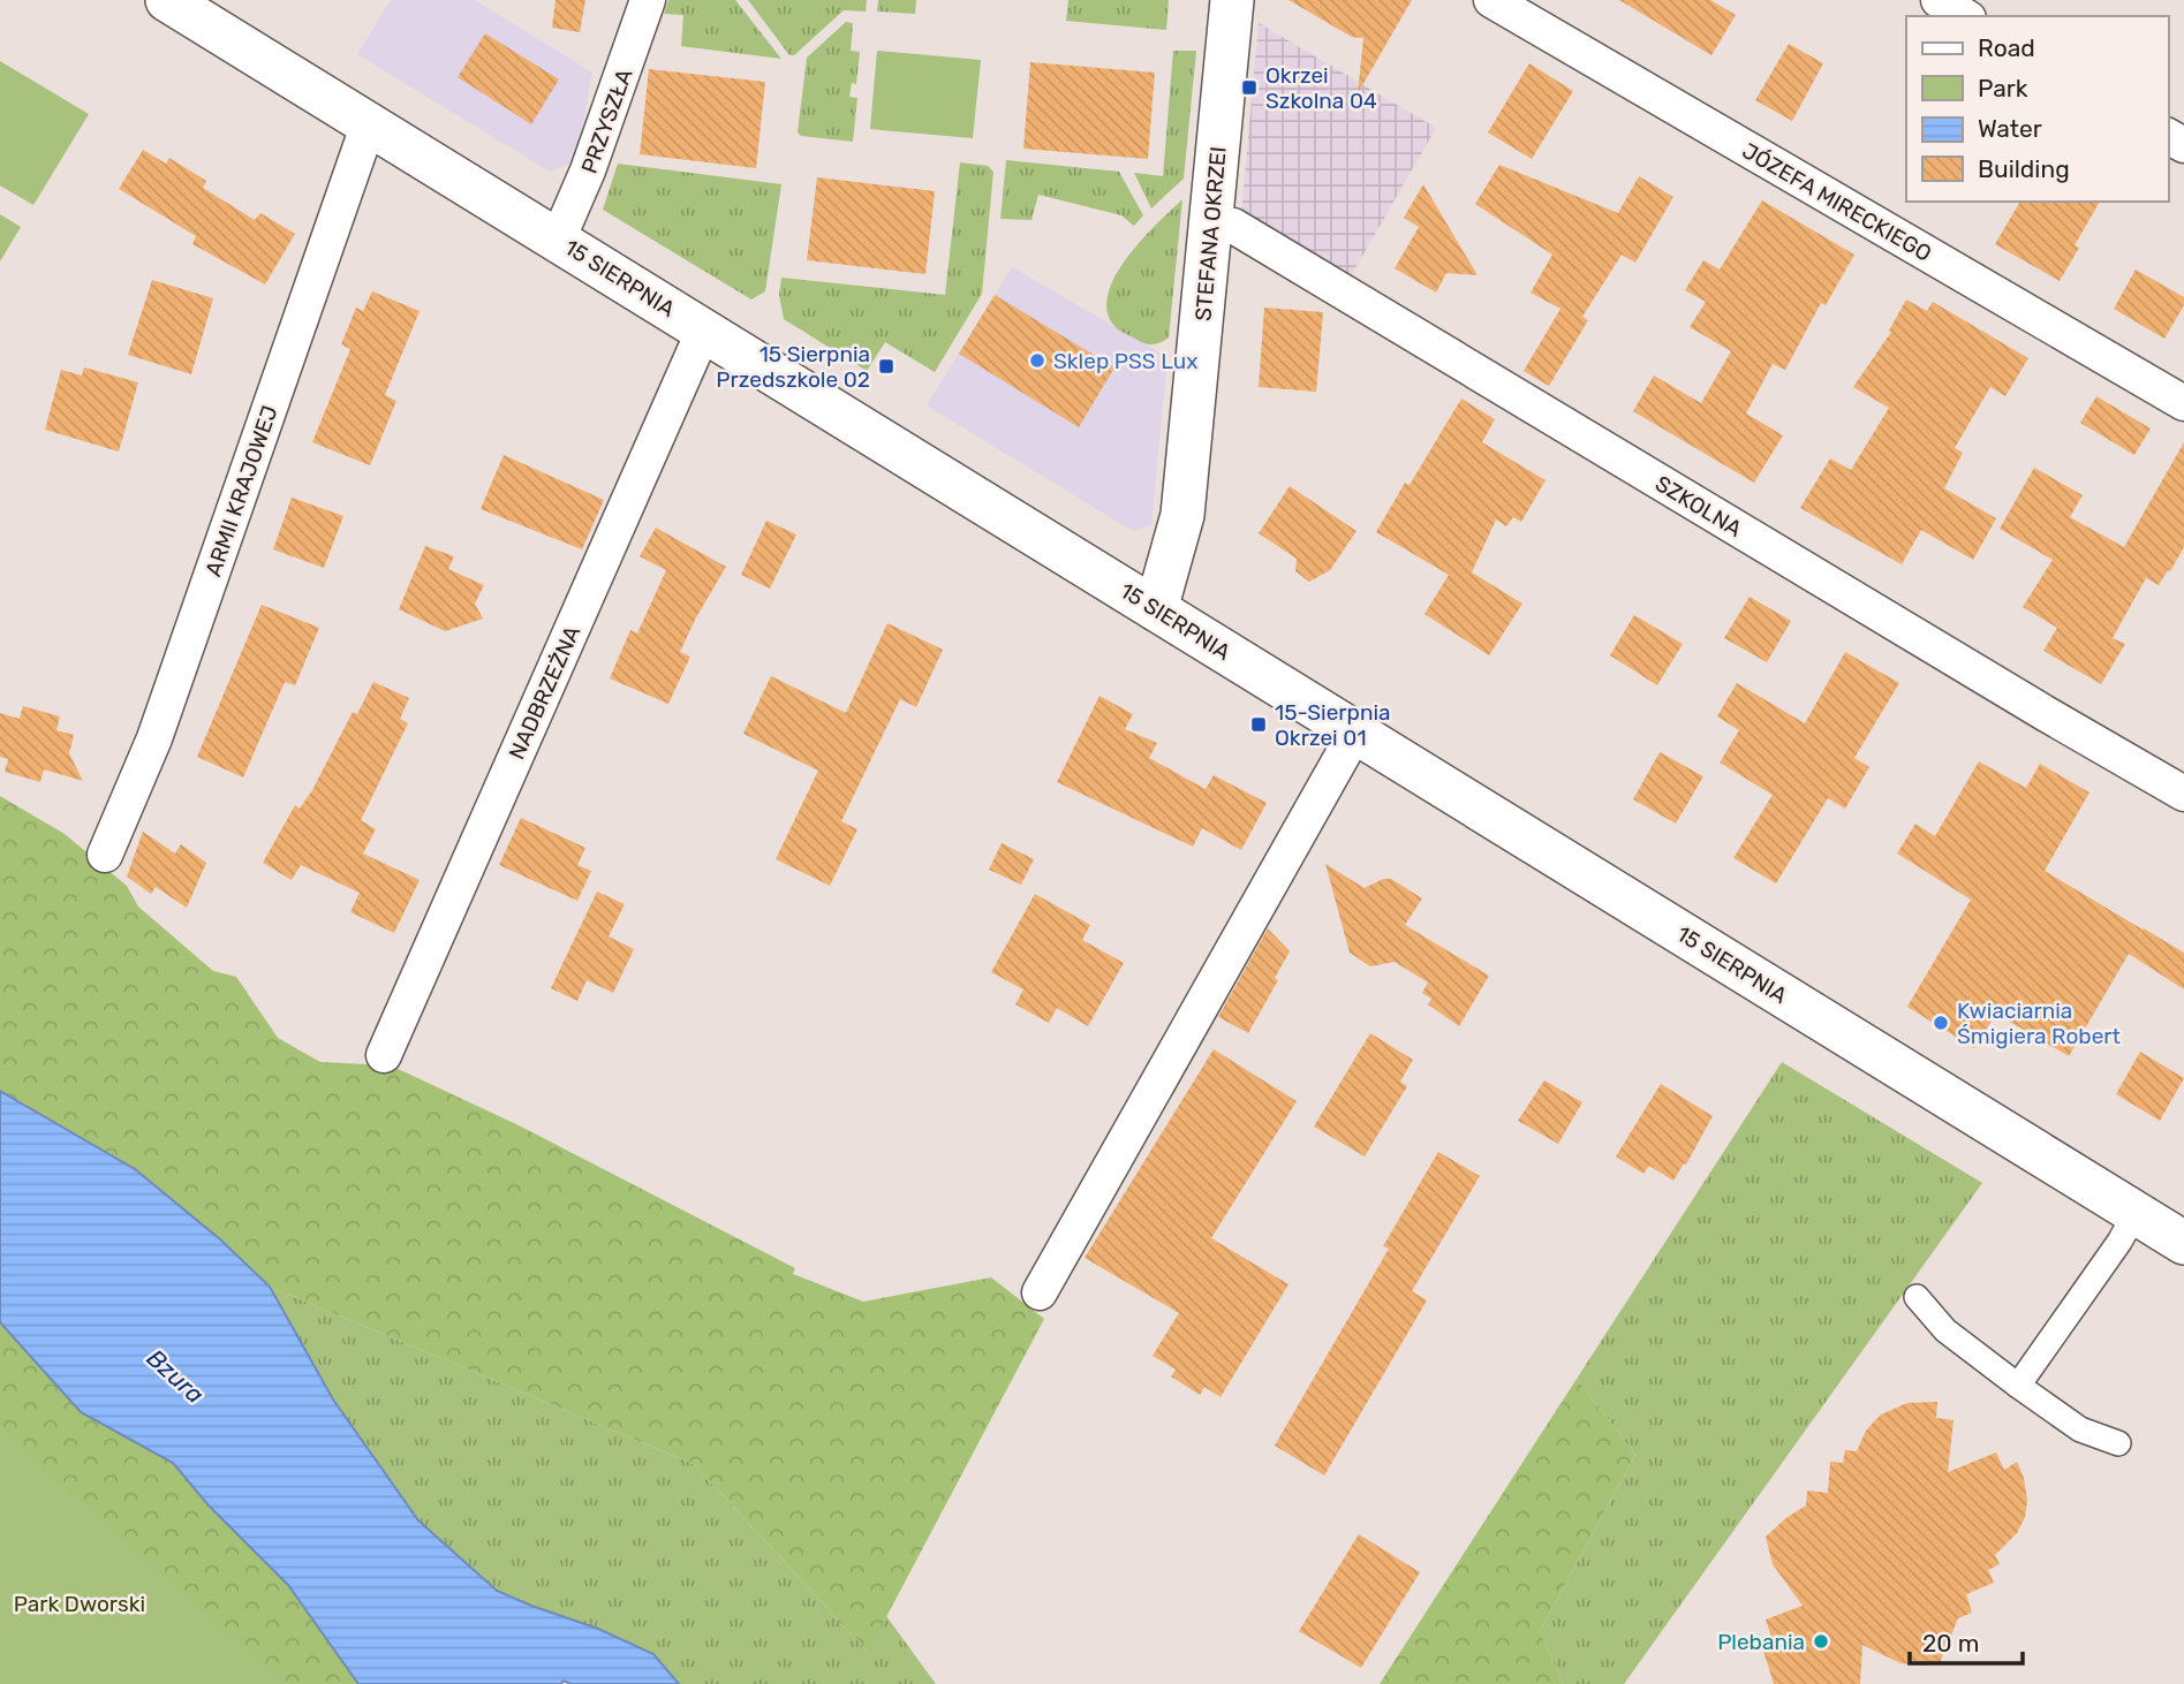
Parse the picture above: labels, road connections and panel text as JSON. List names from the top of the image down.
{
  "streets": {
    "street": [
      "PRZYSZŁA",
      "JÓZEFA MIRECKIEGO",
      "STEFANA OKRZEI",
      "15 SIERPNIA",
      "ARMII KRAJOWEJ",
      "SZKOLNA",
      "NADBRZEŻNA"
    ]
  },
  "crossings": [
    ["PRZYSZŁA", "15 SIERPNIA"],
    ["STEFANA OKRZEI", "15 SIERPNIA"],
    ["STEFANA OKRZEI", "SZKOLNA"],
    ["15 SIERPNIA", "ARMII KRAJOWEJ"],
    ["15 SIERPNIA", "NADBRZEŻNA"]
  ],
  "water": ["Bzura"],
  "parks": ["Park Dworski"],
  "places": {
    "transit": ["Okrzei Szkolna 04", "15 Sierpnia Przedszkole 02", "15-Sierpnia Okrzei 01"],
    "other": ["Sklep PSS Lux", "Kwiaciarnia Śmigiera Robert", "Plebania"]
  },
  "legend": [
    "Road",
    "Park",
    "Water",
    "Building"
  ],
  "scale_bar": "20 m"
}
